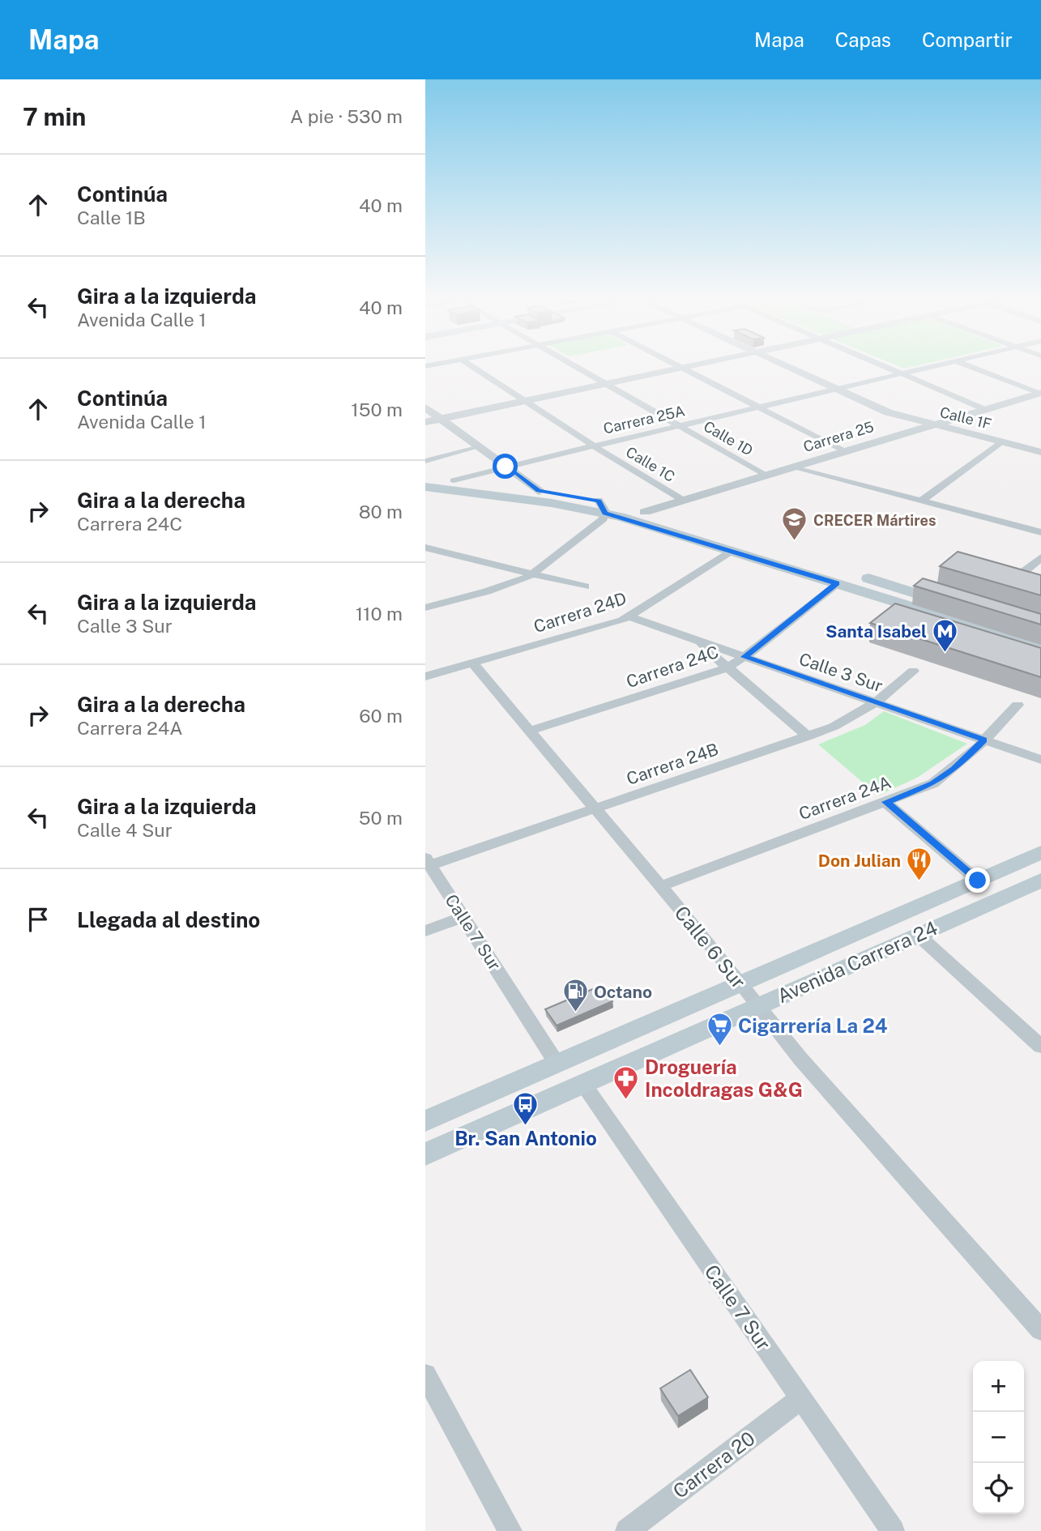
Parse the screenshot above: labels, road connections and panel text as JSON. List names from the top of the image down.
{
  "streets": {
    "main road": ["Avenida Carrera 24"],
    "street": [
      "Calle 1F",
      "Carrera 25A",
      "Carrera 25",
      "Calle 1D",
      "Calle 1C",
      "Carrera 24D",
      "Carrera 24C",
      "Calle 3 Sur",
      "Carrera 24B",
      "Carrera 24A",
      "Calle 7 Sur",
      "Calle 6 Sur",
      "Carrera 20"
    ]
  },
  "crossings": [
    ["Calle 1F", "Carrera 25A"],
    ["Calle 1F", "Carrera 25"],
    ["Carrera 25A", "Calle 1D"],
    ["Carrera 25A", "Calle 1C"],
    ["Carrera 25", "Calle 1D"],
    ["Carrera 25", "Calle 1C"],
    ["Carrera 24D", "Calle 3 Sur"],
    ["Carrera 24D", "Calle 6 Sur"],
    ["Carrera 24C", "Calle 3 Sur"],
    ["Carrera 24C", "Calle 6 Sur"],
    ["Calle 3 Sur", "Carrera 24B"],
    ["Calle 3 Sur", "Carrera 24A"],
    ["Carrera 24B", "Calle 7 Sur"],
    ["Carrera 24B", "Calle 6 Sur"],
    ["Carrera 24A", "Calle 6 Sur"],
    ["Calle 7 Sur", "Avenida Carrera 24"],
    ["Calle 7 Sur", "Carrera 20"],
    ["Calle 6 Sur", "Avenida Carrera 24"]
  ],
  "places": {
    "school or university": ["CRECER Mártires"],
    "metro station": ["Santa Isabel"],
    "restaurant": ["Don Julian"],
    "fuel station": ["Octano"],
    "supermarket": ["Cigarrería La 24"],
    "pharmacy": ["Droguería Incoldragas G&G"],
    "bus stop": ["Br. San Antonio"]
  },
  "page": {
    "header": "Mapa",
    "nav": ["Mapa", "Capas", "Compartir"],
    "heading": ["7 min", "A pie · 530 m"],
    "list": [
      ["Continúa", "Calle 1B", "40 m"],
      ["Gira a la izquierda", "Avenida Calle 1", "40 m"],
      ["Continúa", "Avenida Calle 1", "150 m"],
      ["Gira a la derecha", "Carrera 24C", "80 m"],
      ["Gira a la izquierda", "Calle 3 Sur", "110 m"],
      ["Gira a la derecha", "Carrera 24A", "60 m"],
      ["Gira a la izquierda", "Calle 4 Sur", "50 m"],
      "Llegada al destino"
    ],
    "map_buttons": ["+", "−"]
  }
}
